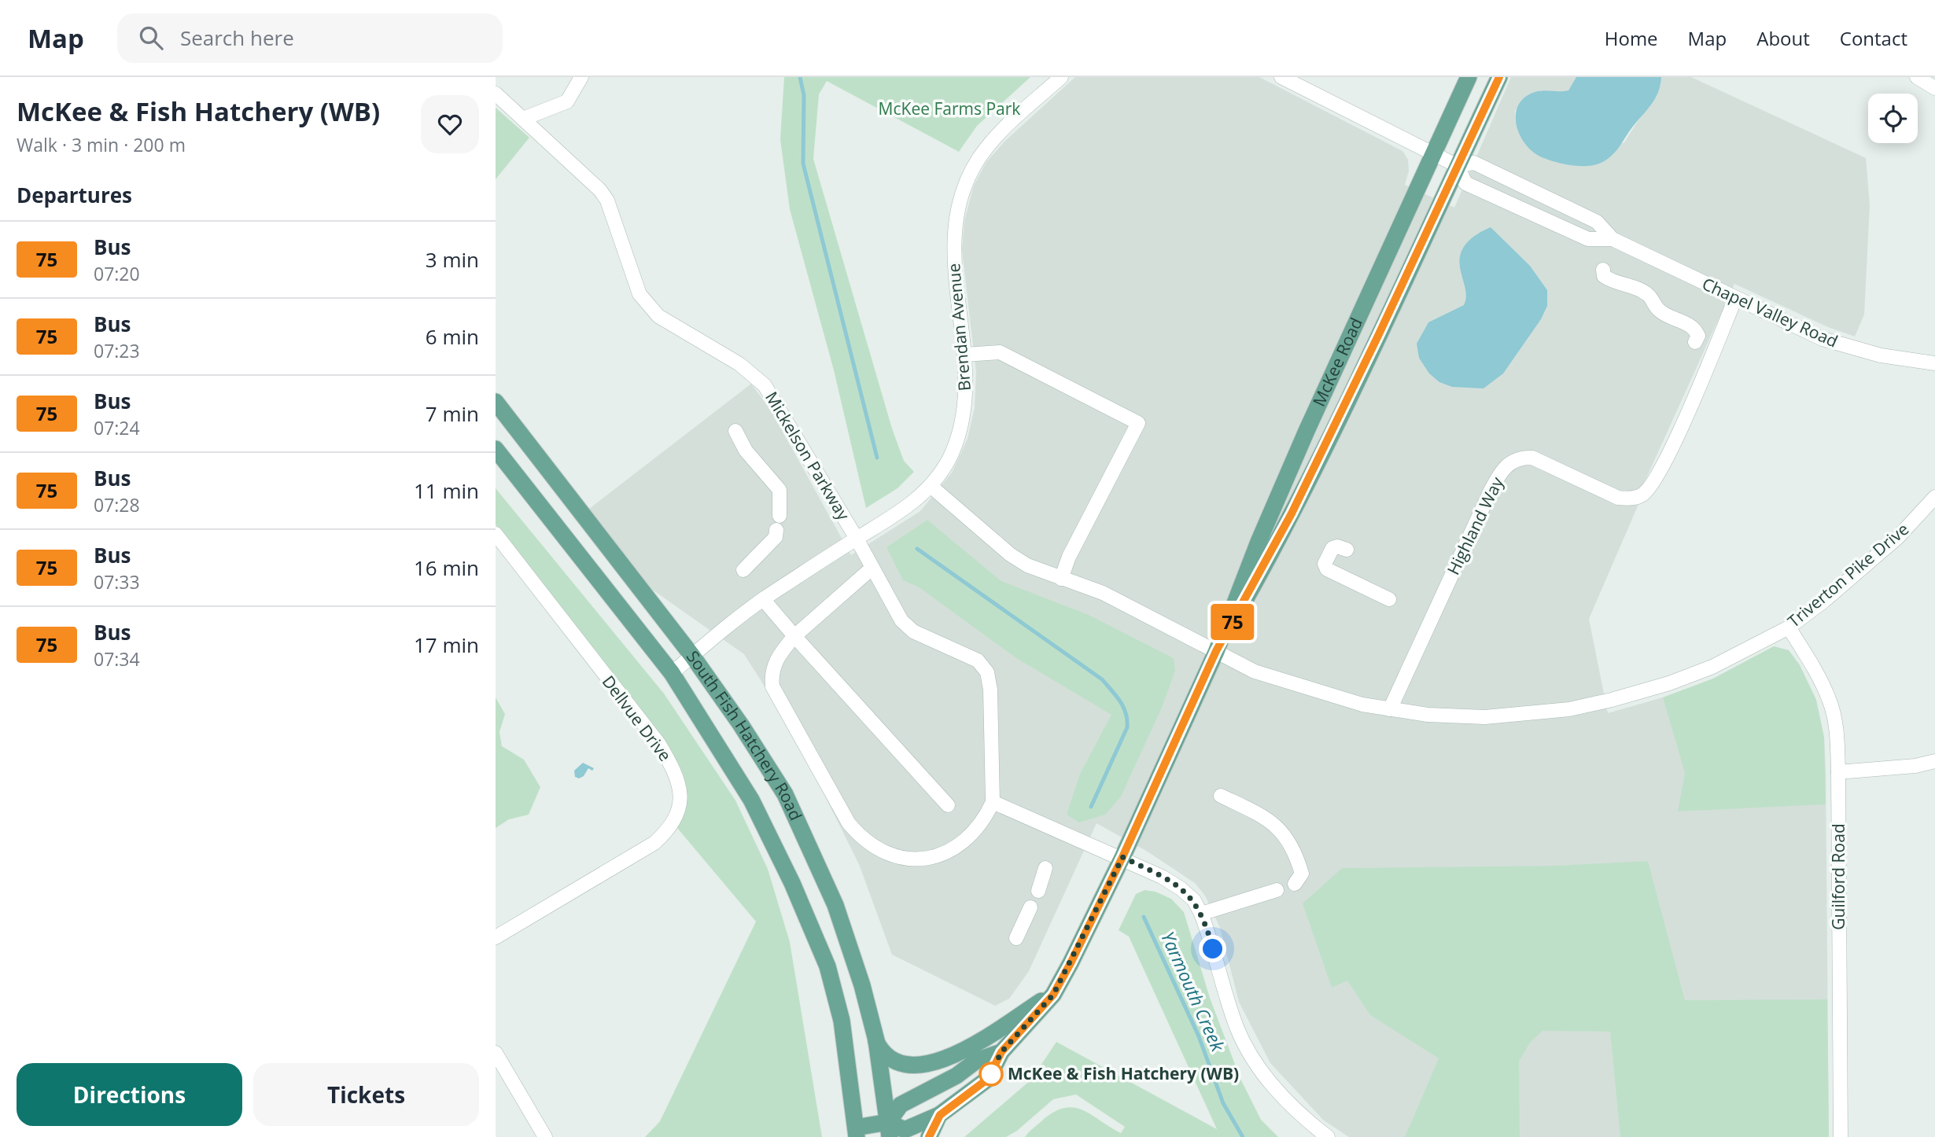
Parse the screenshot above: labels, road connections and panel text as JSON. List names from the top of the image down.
{
  "streets": {
    "main road": ["McKee Road", "South Fish Hatchery Road"],
    "street": [
      "Chapel Valley Road",
      "Brendan Avenue",
      "Mickelson Parkway",
      "Highland Way",
      "Triverton Pike Drive",
      "Dellvue Drive",
      "Guilford Road"
    ]
  },
  "crossings": [
    ["Chapel Valley Road", "McKee Road"],
    ["Chapel Valley Road", "Highland Way"],
    ["Brendan Avenue", "Mickelson Parkway"],
    ["Brendan Avenue", "Triverton Pike Drive"],
    ["Brendan Avenue", "South Fish Hatchery Road"],
    ["McKee Road", "Triverton Pike Drive"],
    ["McKee Road", "South Fish Hatchery Road"],
    ["Highland Way", "Triverton Pike Drive"],
    ["Triverton Pike Drive", "Guilford Road"]
  ],
  "water": ["Yarmouth Creek"],
  "parks": ["McKee Farms Park"],
  "places": ["McKee & Fish Hatchery (WB)"],
  "lines": ["bus line 75"],
  "page": {
    "header": "Map",
    "search": "Search here",
    "nav": [
      "Home",
      "Map",
      "About",
      "Contact"
    ],
    "heading": [
      ["McKee & Fish Hatchery (WB)", "Walk · 3 min · 200 m"],
      "Departures"
    ],
    "on_map": "75",
    "list": [
      {
        "mark": "75",
        "name": "Bus",
        "note": "07:20",
        "value": "3 min"
      },
      {
        "mark": "75",
        "name": "Bus",
        "note": "07:23",
        "value": "6 min"
      },
      {
        "mark": "75",
        "name": "Bus",
        "note": "07:24",
        "value": "7 min"
      },
      {
        "mark": "75",
        "name": "Bus",
        "note": "07:28",
        "value": "11 min"
      },
      {
        "mark": "75",
        "name": "Bus",
        "note": "07:33",
        "value": "16 min"
      },
      {
        "mark": "75",
        "name": "Bus",
        "note": "07:34",
        "value": "17 min"
      }
    ],
    "buttons": ["Directions", "Tickets"]
  }
}
